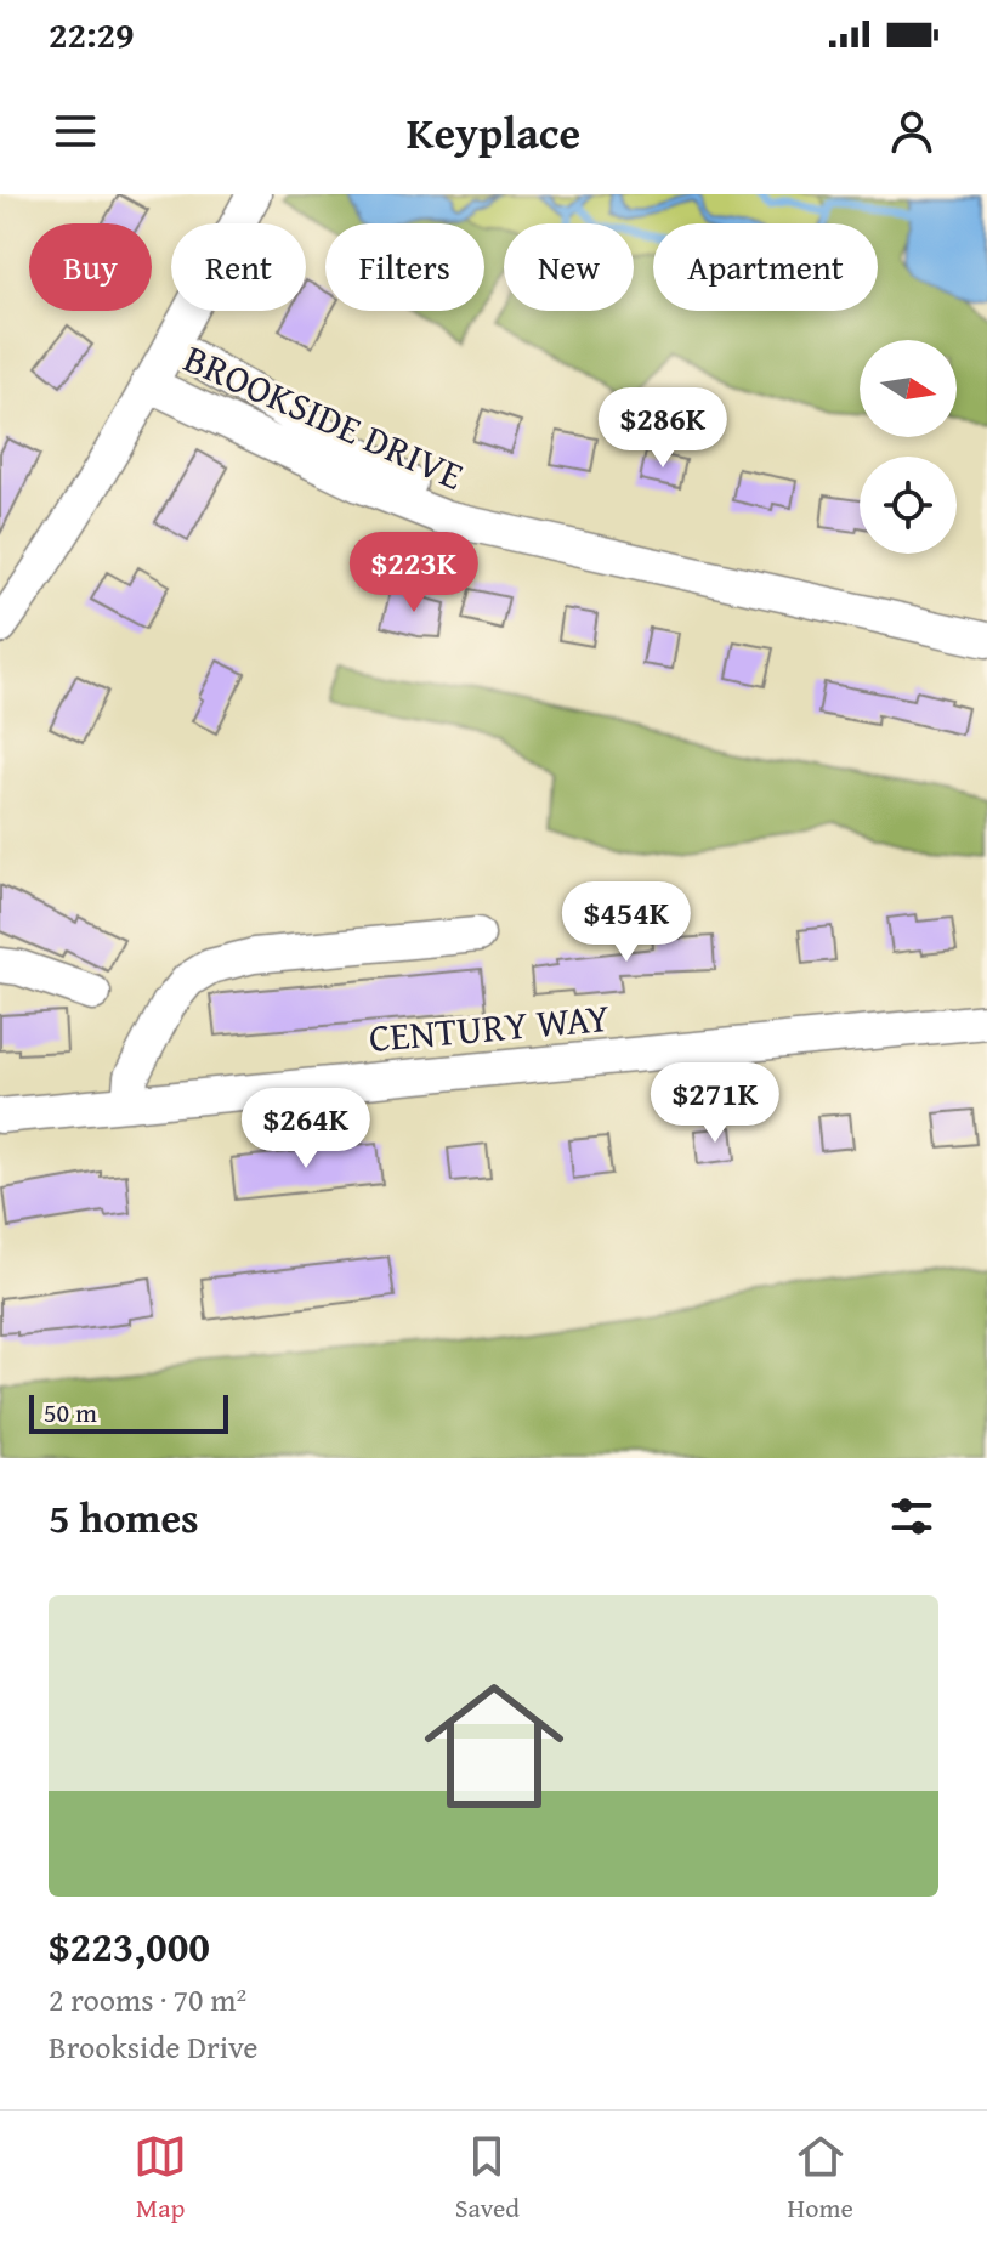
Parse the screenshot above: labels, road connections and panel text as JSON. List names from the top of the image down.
{
  "streets": {
    "street": ["BROOKSIDE DRIVE", "CENTURY WAY"]
  },
  "scale_bar": "50 m",
  "north": "right",
  "page": {
    "status": "22:29",
    "header": "Keyplace",
    "chip": [
      "Buy",
      "Rent",
      "Filters",
      "New",
      "Apartment"
    ],
    "price": [
      "$286K",
      "$223K",
      "$454K",
      "$271K",
      "$264K"
    ],
    "scale": "50 m",
    "heading": "5 homes",
    "list": [
      {
        "name": "$223,000",
        "note": "2 rooms · 70 m² · Brookside Drive"
      }
    ],
    "tabs": ["Map", "Saved", "Home"]
  }
}
